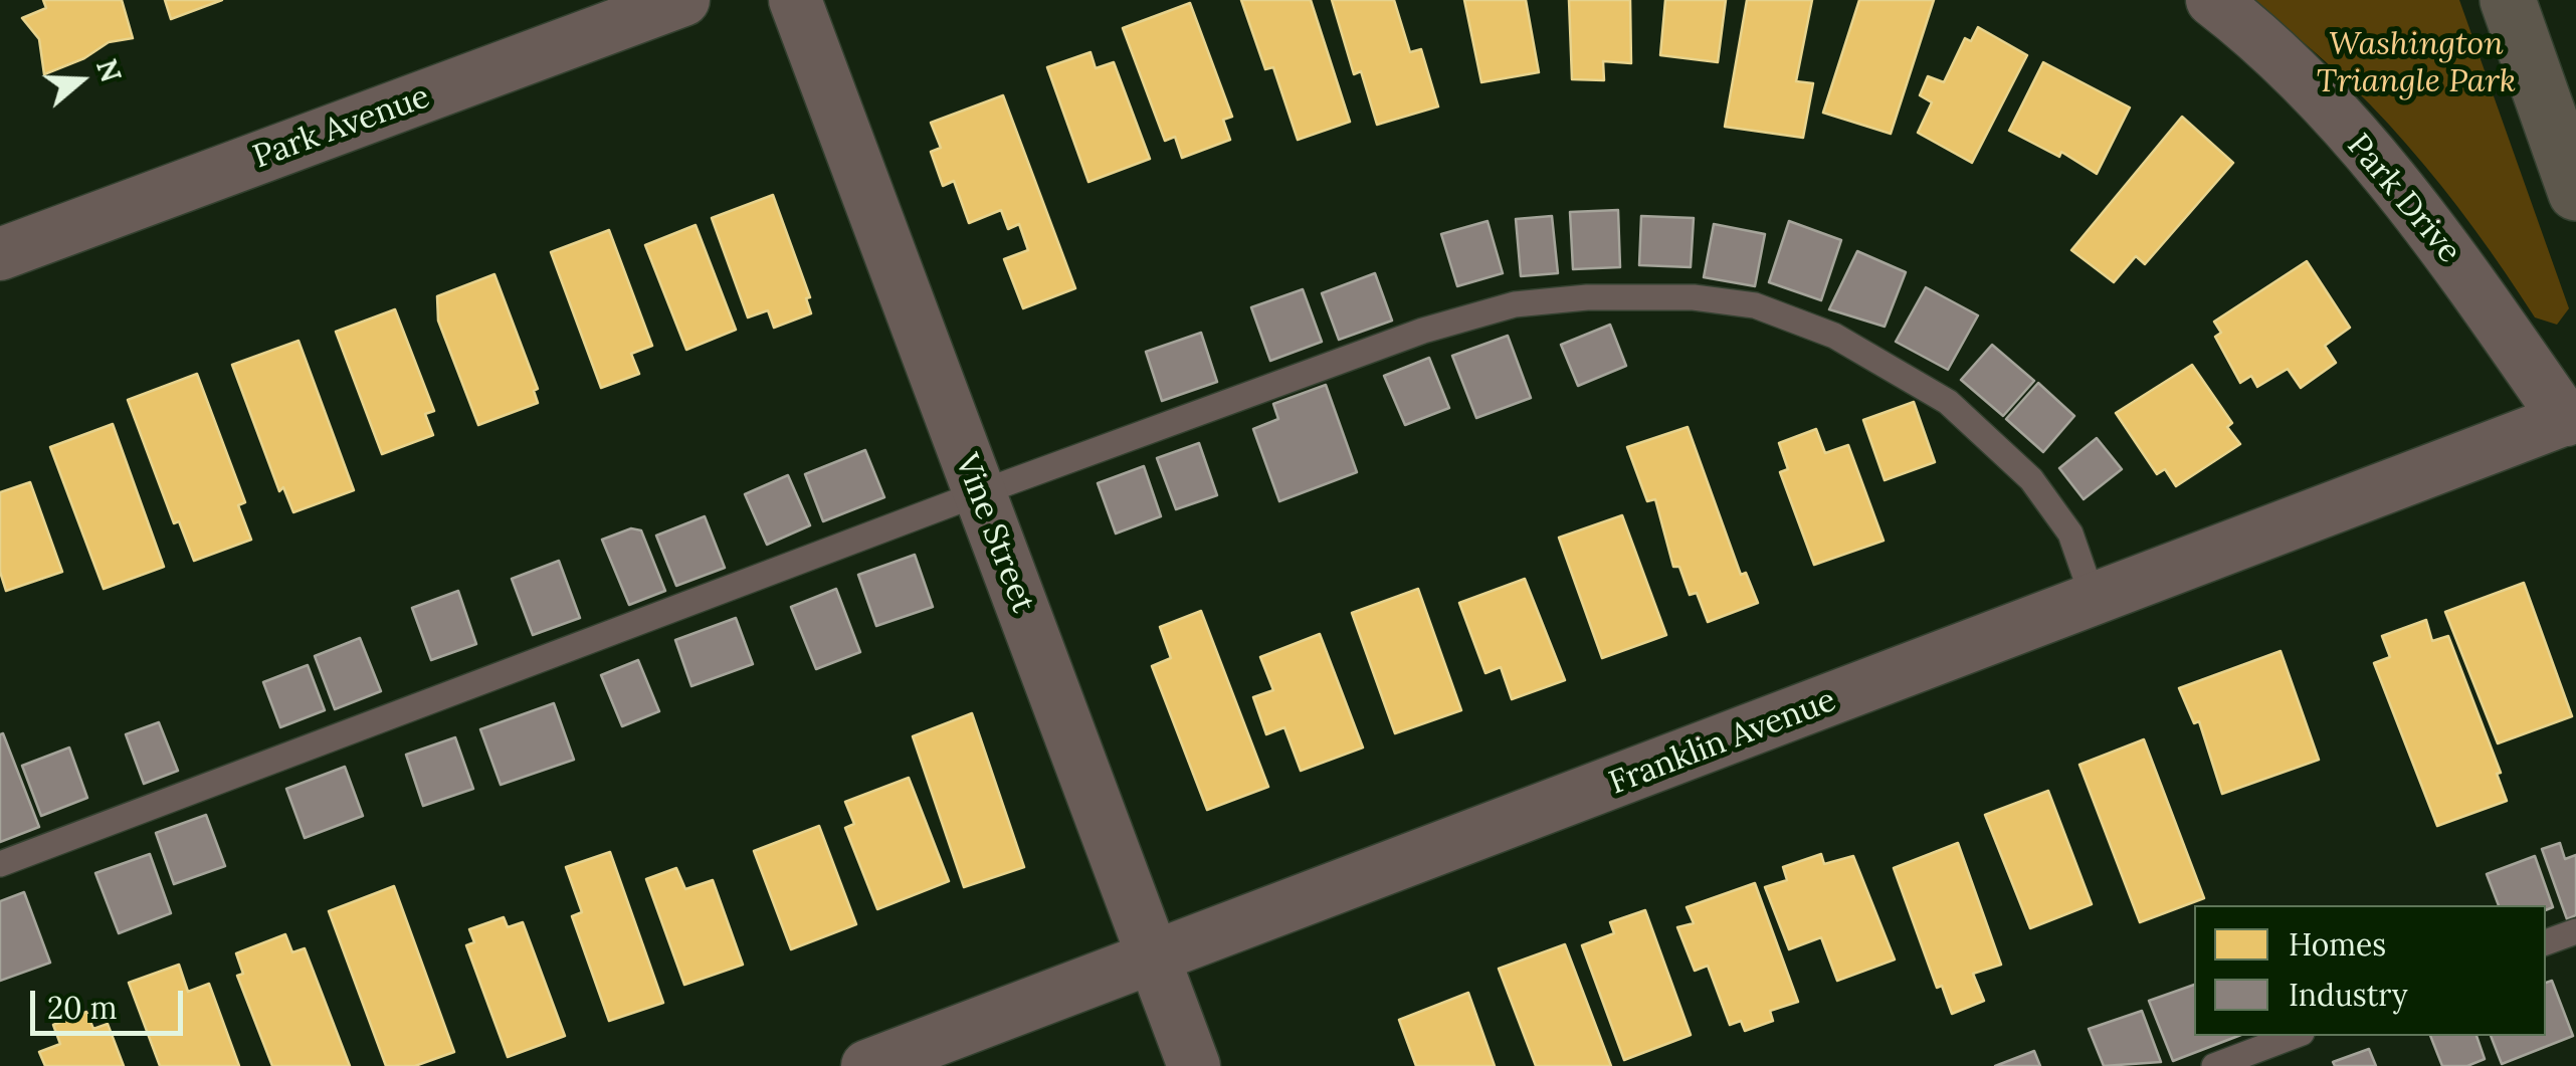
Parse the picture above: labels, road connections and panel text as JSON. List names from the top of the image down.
{
  "streets": {
    "street": [
      "Park Avenue",
      "Park Drive",
      "Vine Street",
      "Franklin Avenue"
    ]
  },
  "crossings": [
    ["Park Drive", "Franklin Avenue"],
    ["Vine Street", "Franklin Avenue"]
  ],
  "parks": ["Washington Triangle Park"],
  "legend": ["Homes", "Industry"],
  "scale_bar": "20 m",
  "north": "right"
}
